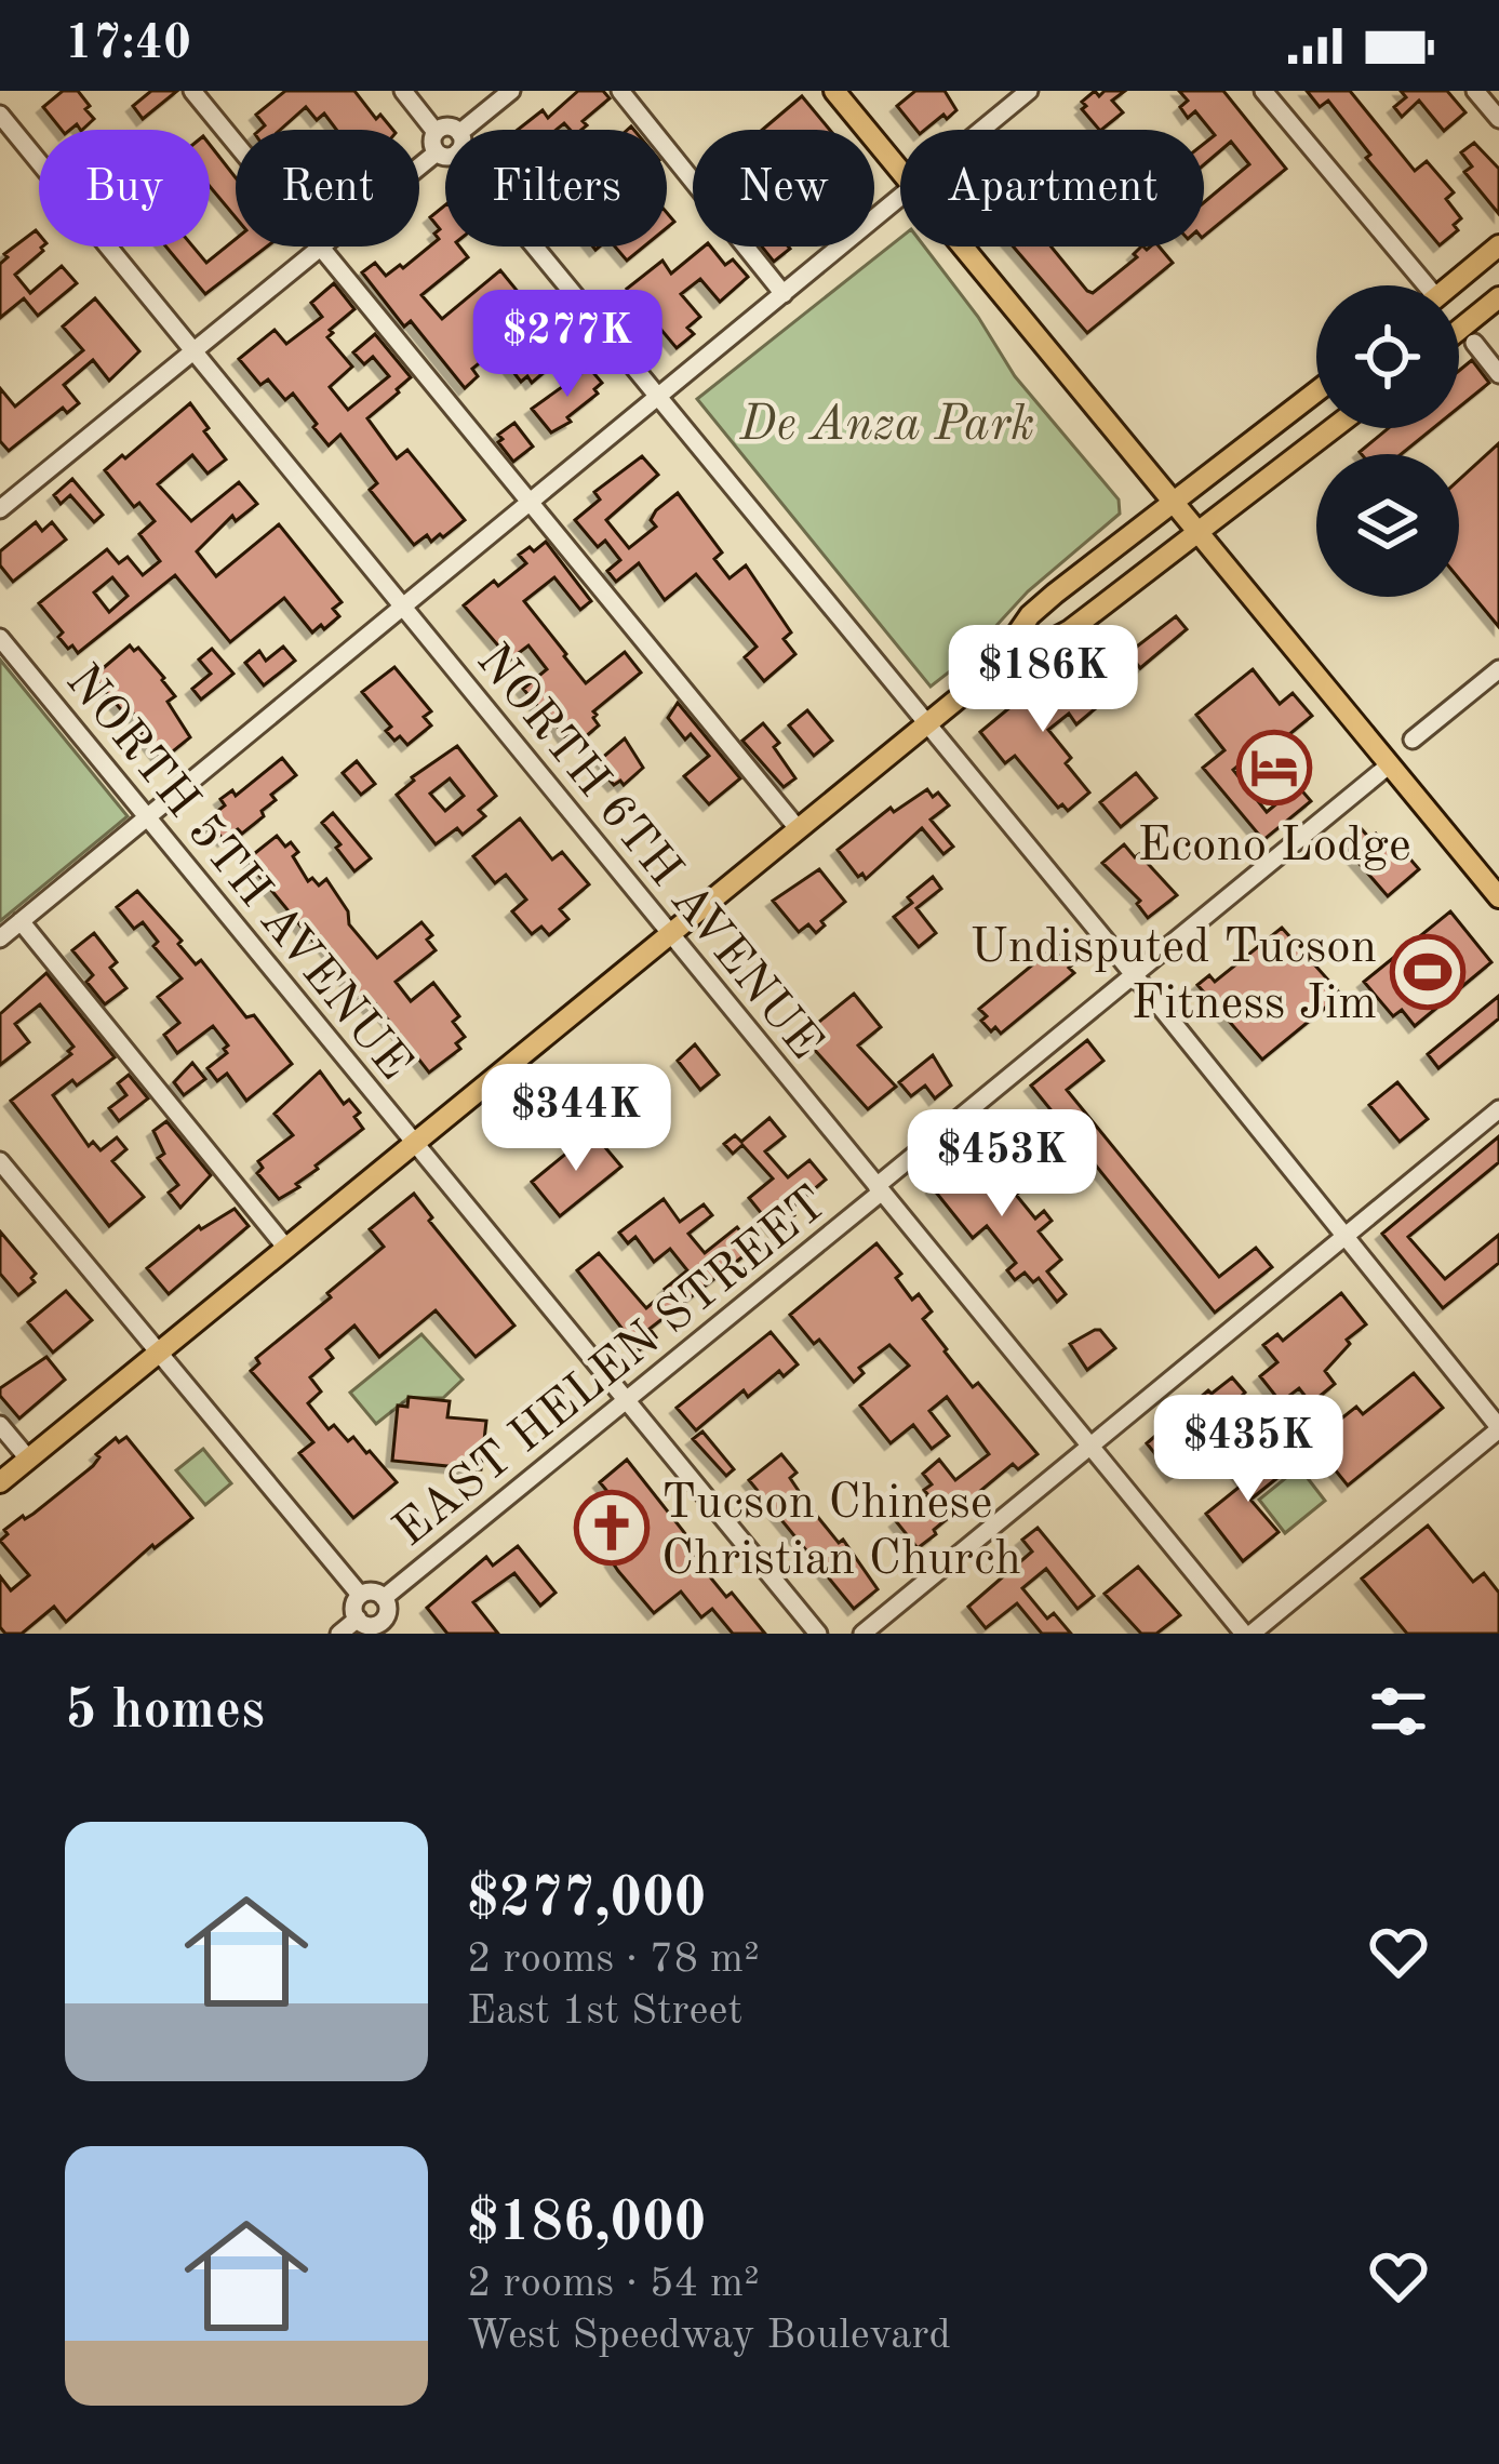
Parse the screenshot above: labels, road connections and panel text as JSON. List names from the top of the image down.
{
  "streets": {
    "street": ["NORTH 6TH AVENUE", "NORTH 5TH AVENUE", "EAST HELEN STREET"]
  },
  "crossings": [
    ["NORTH 6TH AVENUE", "EAST HELEN STREET"],
    ["NORTH 5TH AVENUE", "EAST HELEN STREET"]
  ],
  "parks": ["De Anza Park"],
  "places": {
    "hotel": ["Econo Lodge"],
    "sports": ["Undisputed Tucson Fitness Jim"],
    "church": ["Tucson Chinese Christian Church"]
  },
  "page": {
    "status": "17:40",
    "chip": [
      "Buy",
      "Rent",
      "Filters",
      "New",
      "Apartment"
    ],
    "price": [
      "$277K",
      "$186K",
      "$344K",
      "$453K",
      "$435K"
    ],
    "heading": "5 homes",
    "list": [
      {
        "name": "$277,000",
        "note": "2 rooms · 78 m² · East 1st Street"
      },
      {
        "name": "$186,000",
        "note": "2 rooms · 54 m² · West Speedway Boulevard"
      }
    ]
  }
}
